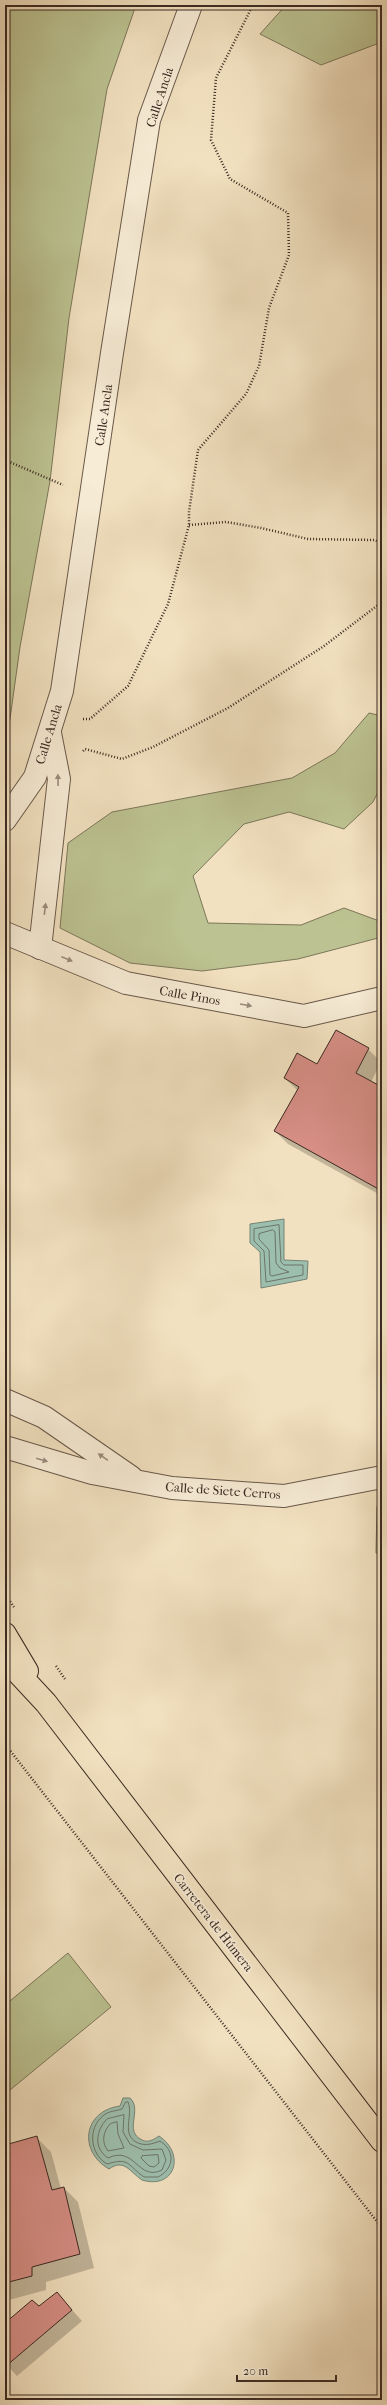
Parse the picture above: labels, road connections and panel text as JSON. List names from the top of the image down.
{
  "streets": {
    "main road": ["Carretera de Húmera"],
    "street": ["Calle Ancla", "Calle Pinos", "Calle de Siete Cerros"]
  },
  "one_way": ["Calle Pinos"],
  "scale_bar": "20 m"
}
